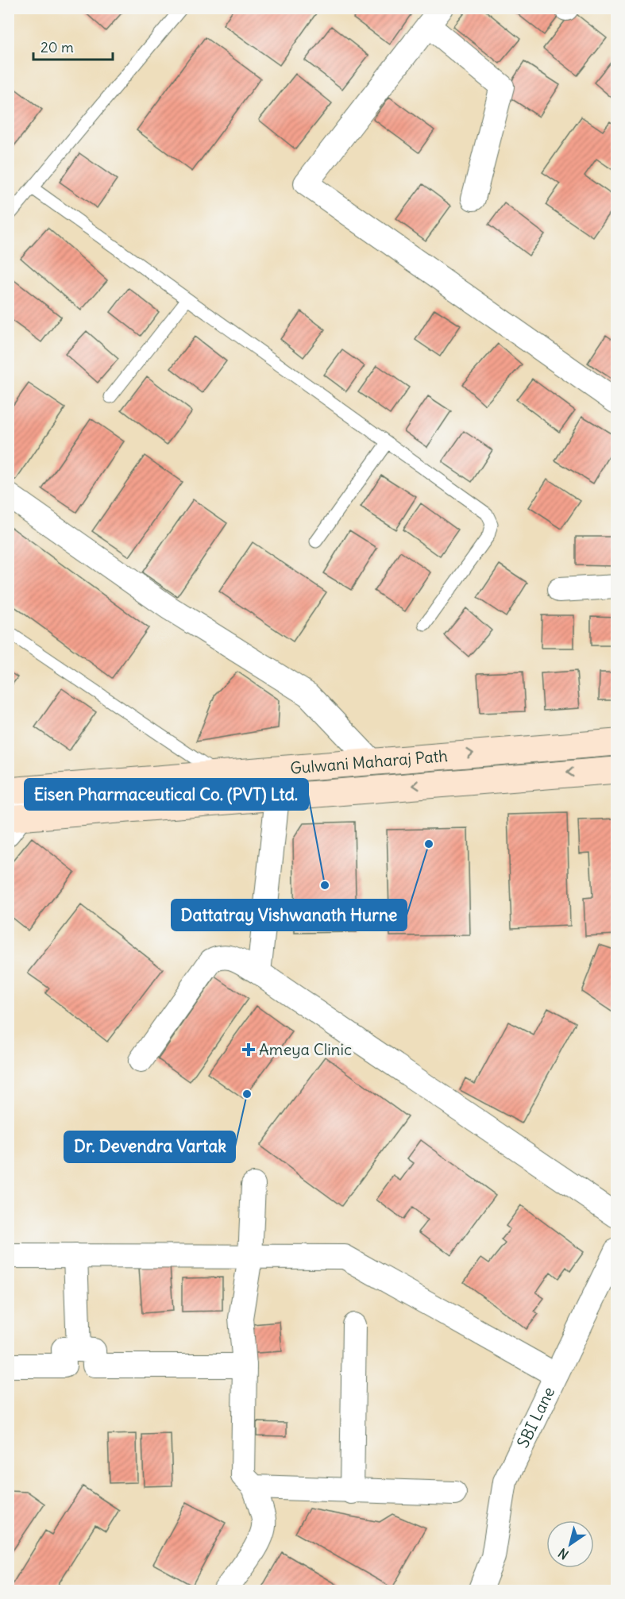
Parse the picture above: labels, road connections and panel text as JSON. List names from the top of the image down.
{
  "streets": {
    "street": ["Gulwani Maharaj Path", "SBI Lane"]
  },
  "places": {
    "other": ["Dattatray Vishwanath Hurne", "Eisen Pharmaceutical Co. (PVT) Ltd.", "Dr. Devendra Vartak"],
    "health": ["Ameya Clinic"]
  },
  "scale_bar": "20 m",
  "north": "bottom left"
}
